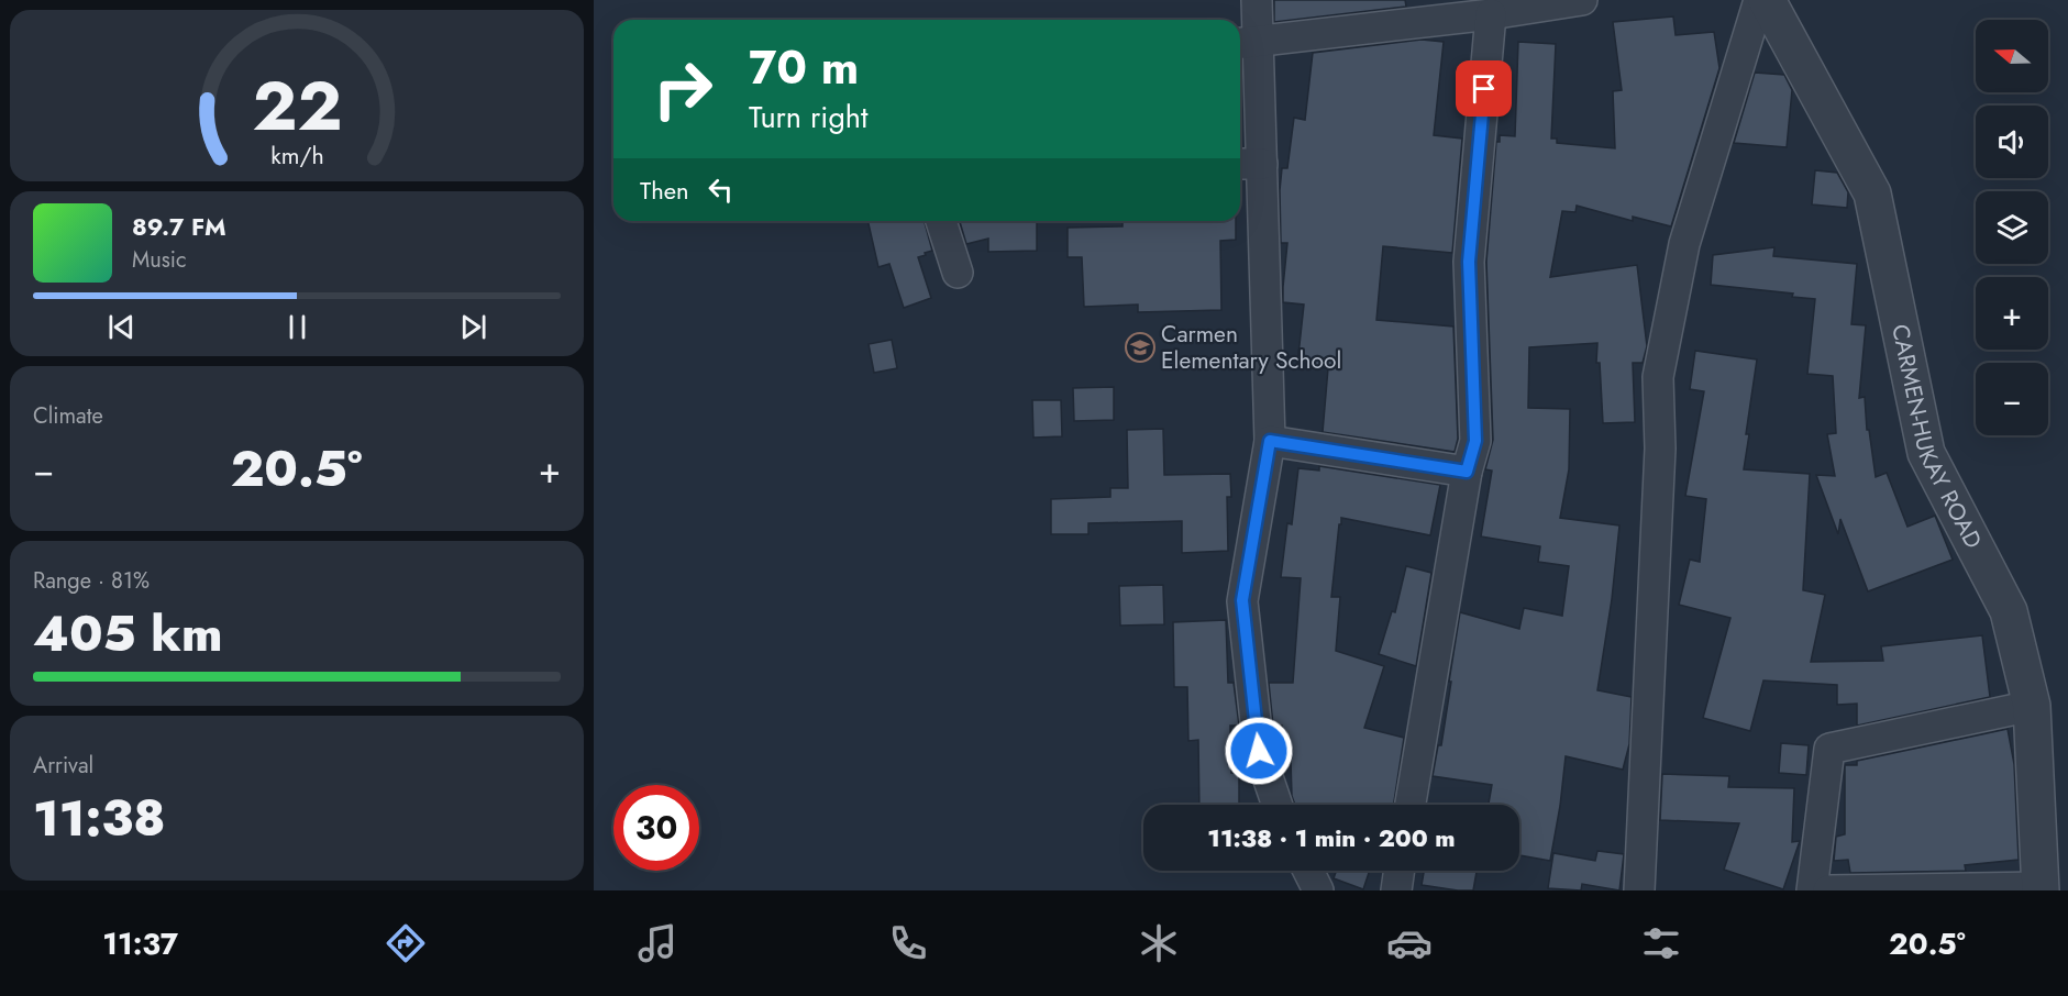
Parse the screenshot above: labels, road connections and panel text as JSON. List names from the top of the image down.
{
  "streets": {
    "street": ["CARMEN-HUKAY ROAD"]
  },
  "places": {
    "school or university": ["Carmen Elementary School"]
  },
  "north": "left",
  "page": {
    "map_buttons": ["+", "−"],
    "turn": ["70 m", "Turn right"],
    "then": "Then",
    "song": ["89.7 FM", "Music"],
    "tile": [
      "Climate",
      ["Range · 81%", "405 km"],
      ["Arrival", "11:38"]
    ],
    "heat": ["−", "20.5°", "+"],
    "limit": "30",
    "trip": "11:38 · 1 min · 200 m",
    "tabs": ["11:37", "20.5°"],
    "gauge": ["22", "km/h"]
  }
}
